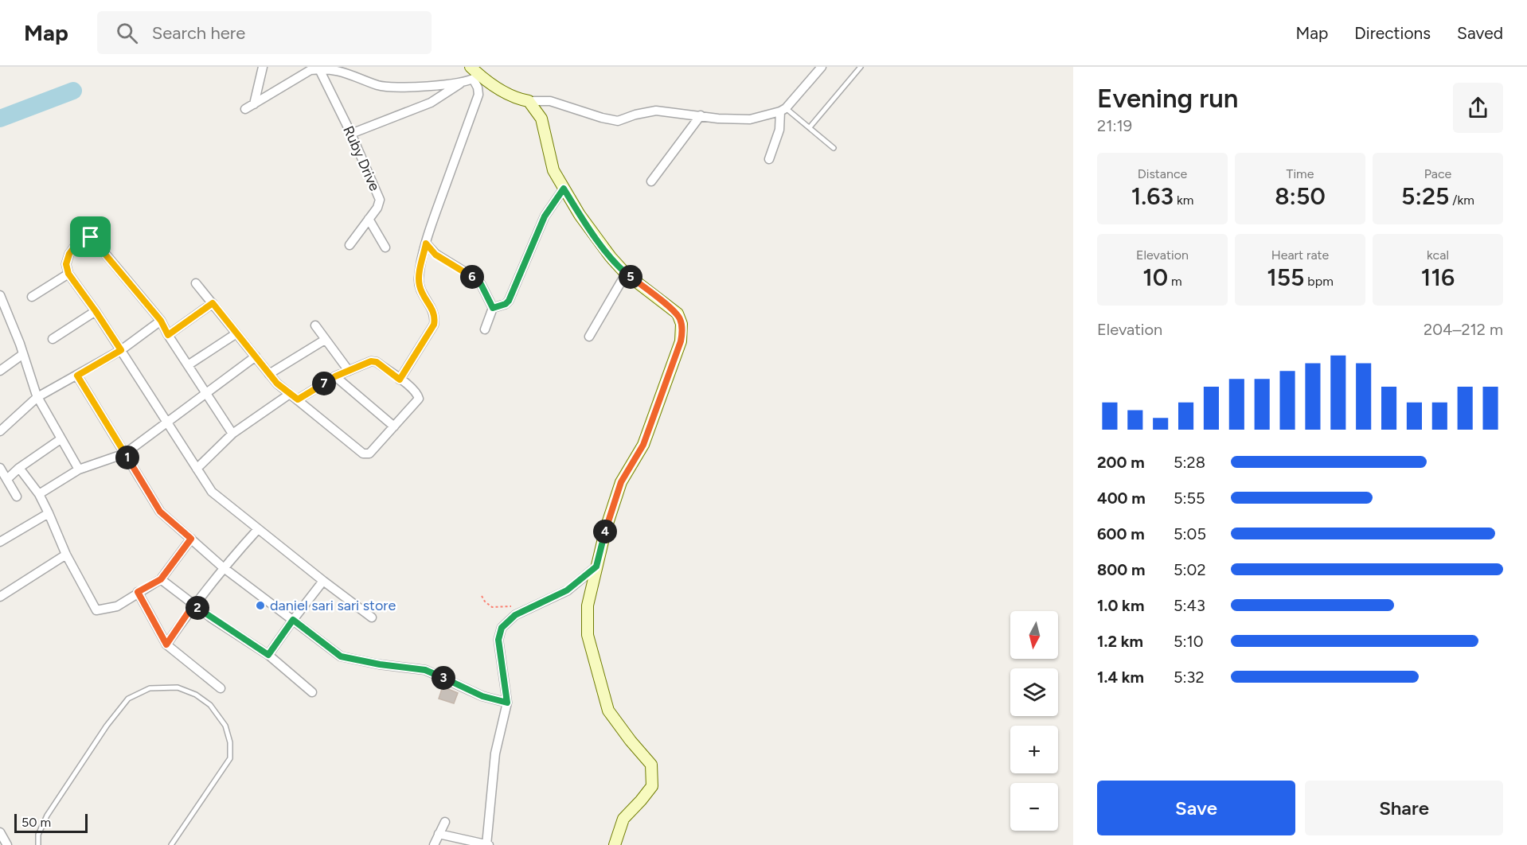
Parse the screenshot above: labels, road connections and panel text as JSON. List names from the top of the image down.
{
  "streets": {
    "street": ["Ruby Drive"]
  },
  "places": ["daniel sari sari store"],
  "scale_bar": "50 m",
  "north": "bottom",
  "page": {
    "header": "Map",
    "search": "Search here",
    "nav": ["Map", "Directions", "Saved"],
    "heading": ["Evening run", "21:19"],
    "stats": [
      ["Distance", "1.63 km"],
      ["Time", "8:50"],
      ["Pace", "5:25 /km"],
      ["Elevation", "10 m"],
      ["Heart rate", "155 bpm"],
      ["kcal", "116"]
    ],
    "pins": [
      "5",
      "6",
      "7",
      "1",
      "4",
      "2",
      "3"
    ],
    "chart": ["Elevation", "204–212 m"],
    "list": [
      {
        "name": "200 m",
        "note": "5:28"
      },
      {
        "name": "400 m",
        "note": "5:55"
      },
      {
        "name": "600 m",
        "note": "5:05"
      },
      {
        "name": "800 m",
        "note": "5:02"
      },
      {
        "name": "1.0 km",
        "note": "5:43"
      },
      {
        "name": "1.2 km",
        "note": "5:10"
      },
      {
        "name": "1.4 km",
        "note": "5:32"
      }
    ],
    "map_buttons": ["+", "−"],
    "buttons": ["Save", "Share"],
    "scale": "50 m"
  }
}
